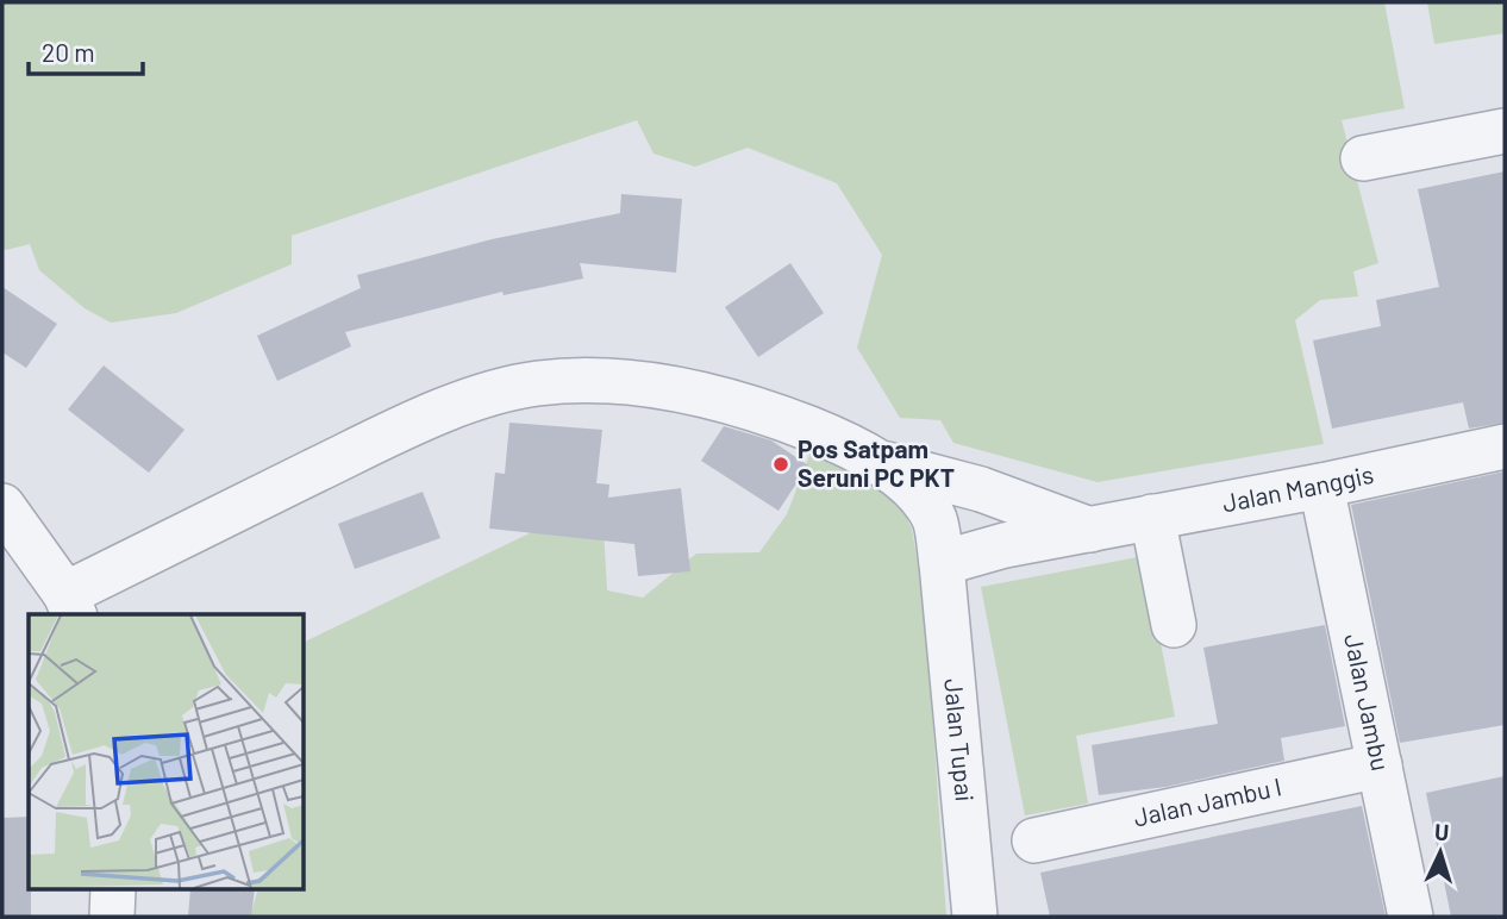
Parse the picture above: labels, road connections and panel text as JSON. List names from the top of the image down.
{
  "streets": {
    "street": [
      "Jalan Manggis",
      "Jalan Jambu",
      "Jalan Tupai",
      "Jalan Jambu I"
    ]
  },
  "crossings": [
    ["Jalan Manggis", "Jalan Jambu"],
    ["Jalan Manggis", "Jalan Tupai"],
    ["Jalan Jambu", "Jalan Jambu I"]
  ],
  "places": ["Pos Satpam Seruni PC PKT"],
  "scale_bar": "20 m",
  "north": "top"
}
